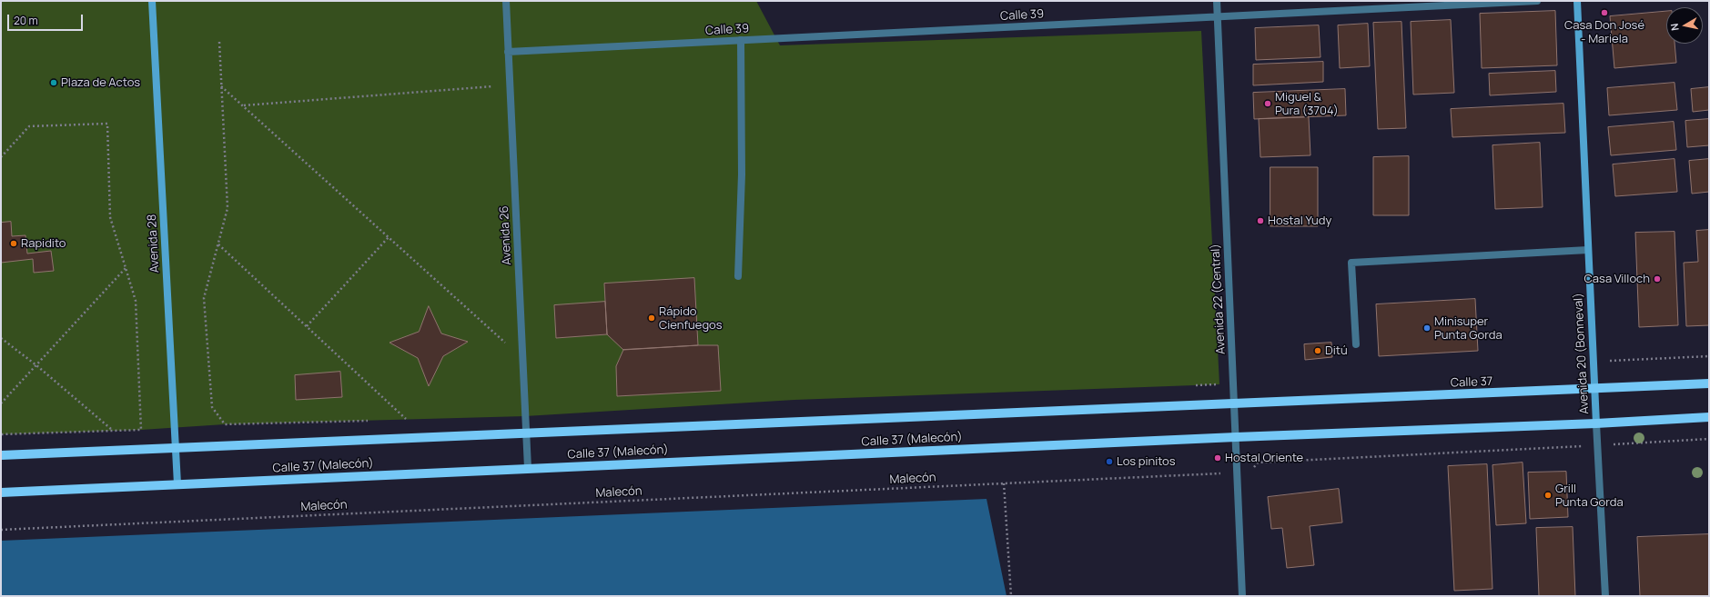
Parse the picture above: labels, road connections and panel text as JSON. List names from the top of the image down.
{
  "streets": {
    "main road": [
      "Avenida 28",
      "Avenida 20 (Bonneval)",
      "Calle 37",
      "Calle 37 (Malecón)"
    ],
    "street": ["Calle 39", "Avenida 26", "Avenida 22 (Central)"],
    "path": ["Malecón"]
  },
  "crossings": [
    ["Calle 39", "Avenida 26"],
    ["Calle 39", "Avenida 22 (Central)"],
    ["Avenida 26", "Calle 37 (Malecón)"],
    ["Avenida 28", "Calle 37 (Malecón)"],
    ["Avenida 22 (Central)", "Calle 37"],
    ["Avenida 22 (Central)", "Calle 37 (Malecón)"],
    ["Avenida 22 (Central)", "Malecón"],
    ["Avenida 20 (Bonneval)", "Calle 37"],
    ["Avenida 20 (Bonneval)", "Malecón"],
    ["Calle 37", "Calle 37 (Malecón)"]
  ],
  "places": [
    "Casa Don José - Mariela",
    "Plaza de Actos",
    "Miguel & Pura (3704)",
    "Hostal Yudy",
    "Rapidito",
    "Casa Villoch",
    "Rápido Cienfuegos",
    "Minisuper Punta Gorda",
    "Ditú",
    "Hostal Oriente",
    "Los pinitos",
    "Grill Punta Gorda"
  ],
  "scale_bar": "20 m",
  "north": "left"
}
